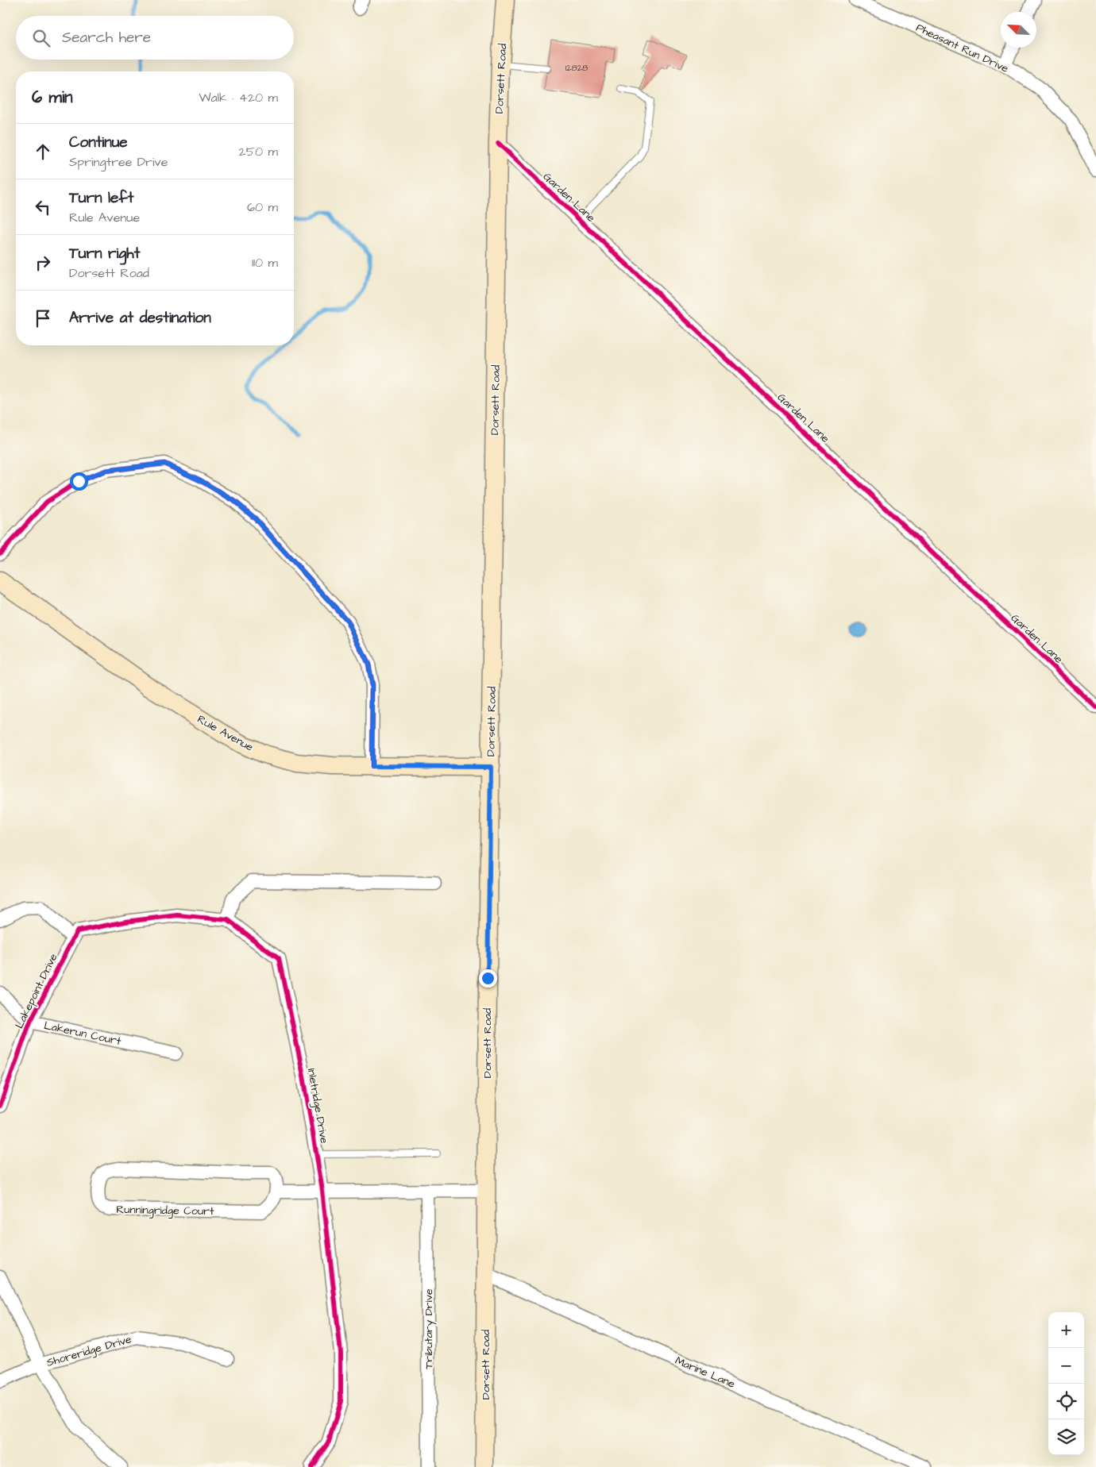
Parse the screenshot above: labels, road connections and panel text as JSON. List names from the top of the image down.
{
  "streets": {
    "main road": ["Dorsett Road", "Rule Avenue"],
    "street": [
      "Pheasant Run Drive",
      "Garden Lane",
      "Lakepoint Drive",
      "Lakerun Court",
      "Inletridge Drive",
      "Runningridge Court",
      "Tributary Drive",
      "Shoreridge Drive",
      "Marine Lane"
    ]
  },
  "crossings": [
    ["Dorsett Road", "Garden Lane"],
    ["Dorsett Road", "Rule Avenue"],
    ["Dorsett Road", "Marine Lane"],
    ["Lakepoint Drive", "Lakerun Court"]
  ],
  "house_numbers": ["12828"],
  "north": "top left",
  "page": {
    "search": "Search here",
    "heading": ["6 min", "Walk · 420 m"],
    "list": [
      ["Continue", "Springtree Drive", "250 m"],
      ["Turn left", "Rule Avenue", "60 m"],
      ["Turn right", "Dorsett Road", "110 m"],
      "Arrive at destination"
    ],
    "map_buttons": ["+", "−"]
  }
}
